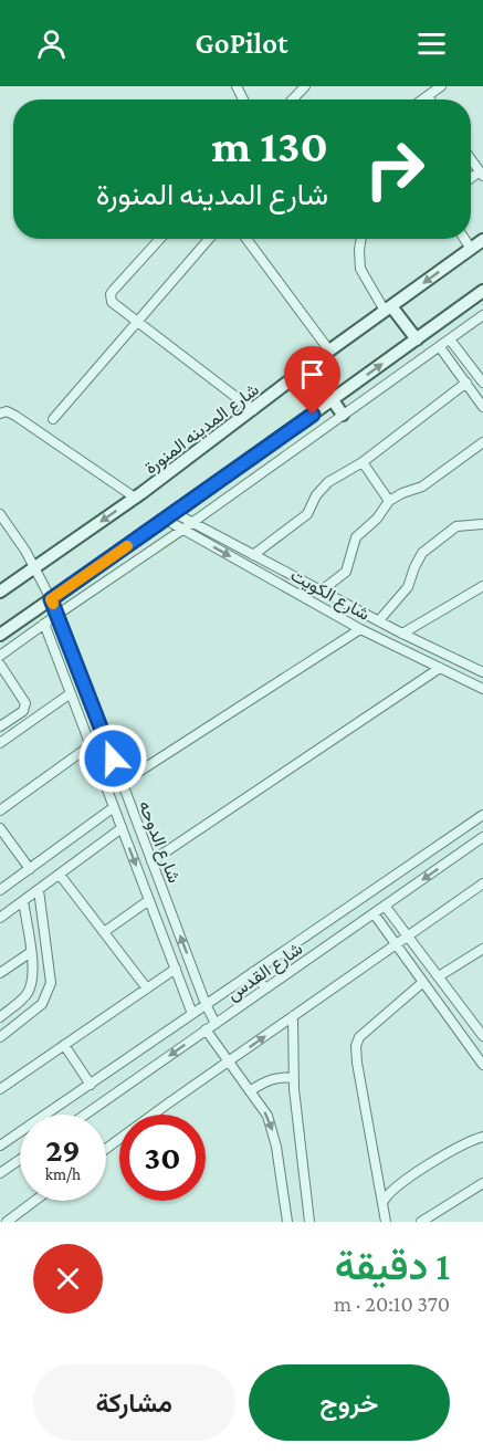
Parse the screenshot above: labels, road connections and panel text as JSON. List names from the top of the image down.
{
  "streets": {
    "main road": ["شارع المدينه المنورة"],
    "street": ["شارع الكويت", "شارع الدوحه", "شارع القدس"]
  },
  "crossings": [
    ["شارع المدينه المنورة", "شارع الدوحه"],
    ["شارع الدوحه", "شارع القدس"]
  ],
  "page": {
    "header": "GoPilot",
    "turn": ["130 m", "شارع المدينه المنورة"],
    "speed": "29 km/h",
    "limit": "30",
    "heading": ["1 دقيقة", "370 m · 20:10"],
    "buttons": ["خروج", "مشاركة"]
  }
}
